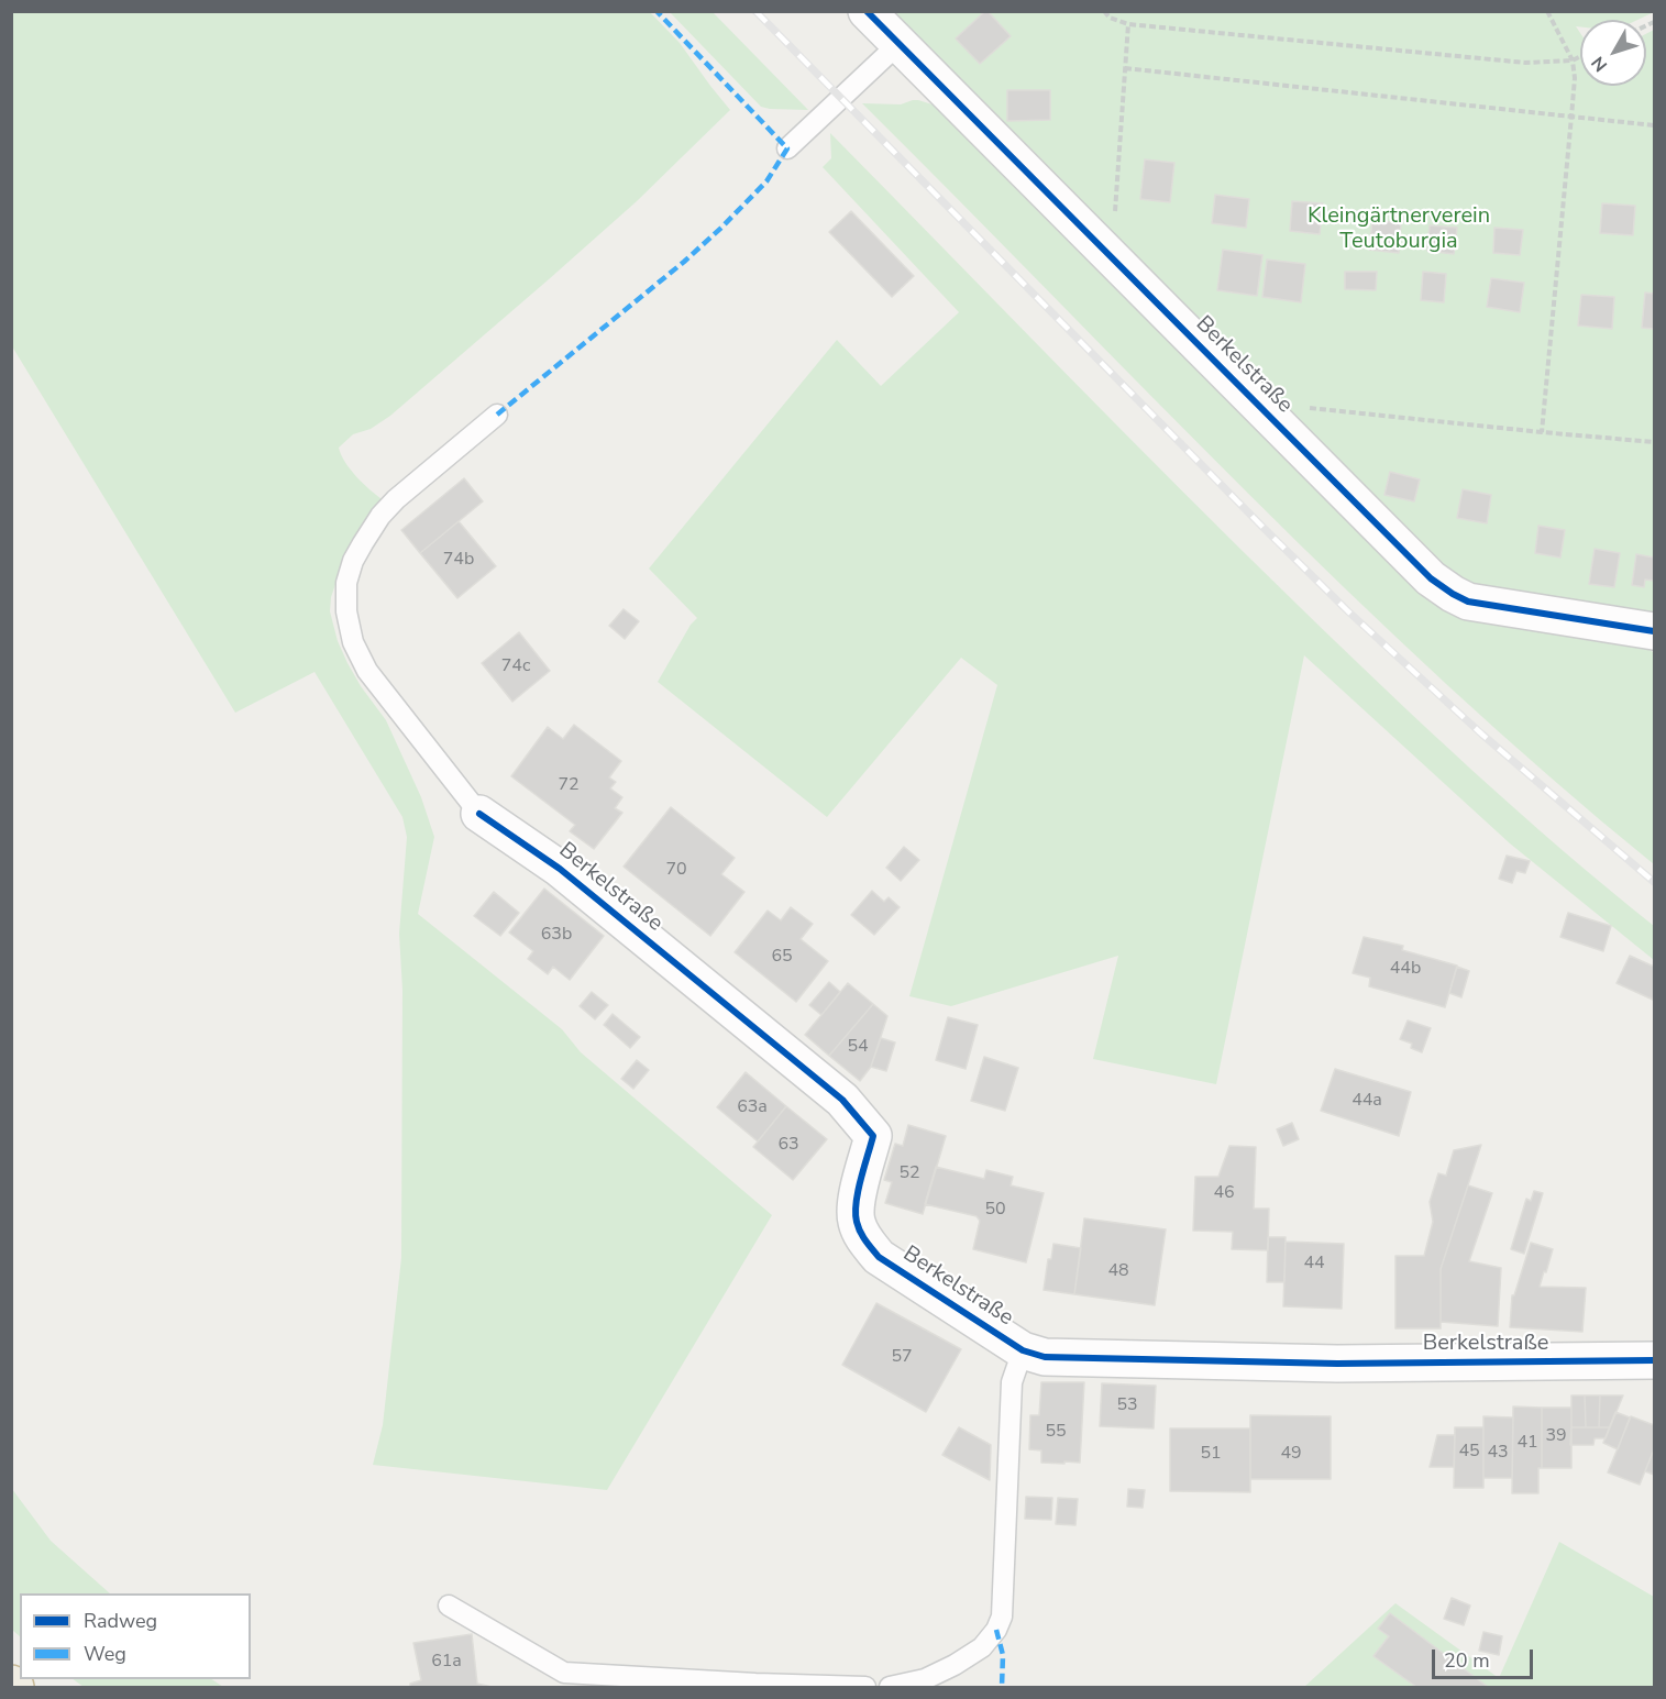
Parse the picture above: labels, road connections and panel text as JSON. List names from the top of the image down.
{
  "streets": {
    "street": ["Berkelstraße"]
  },
  "parks": ["Kleingärtnerverein Teutoburgia"],
  "house_numbers": [
    "74b",
    "74c",
    "72",
    "70",
    "63b",
    "65",
    "44b",
    "54",
    "44a",
    "63a",
    "63",
    "52",
    "46",
    "50",
    "44",
    "48",
    "57",
    "53",
    "55",
    "39",
    "41",
    "45",
    "43",
    "51",
    "49",
    "61a"
  ],
  "legend": ["Radweg", "Weg"],
  "scale_bar": "20 m",
  "north": "bottom left"
}
